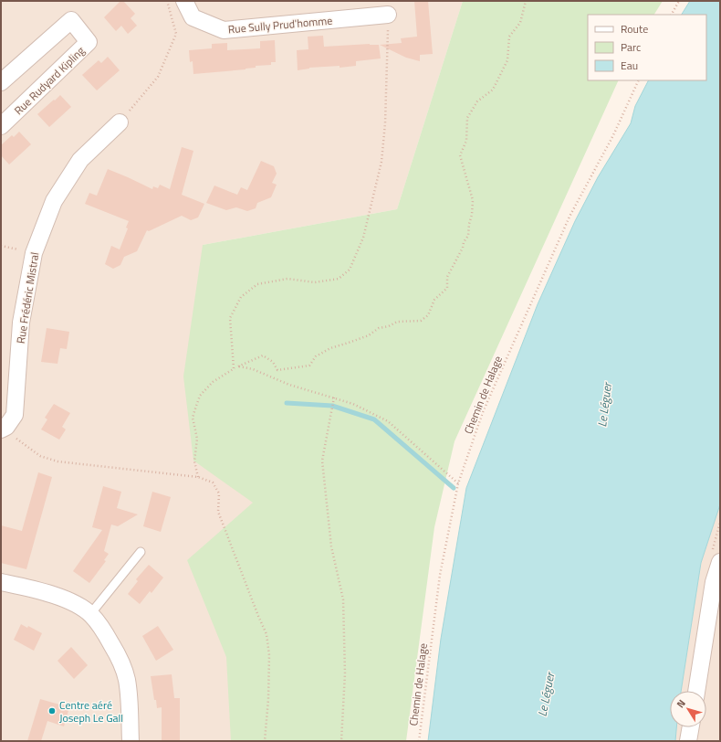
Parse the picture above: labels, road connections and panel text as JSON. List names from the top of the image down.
{
  "streets": {
    "street": ["Rue Sully Prud'homme", "Rue Rudyard Kipling", "Rue Frédéric Mistral"],
    "path": ["Chemin de Halage"]
  },
  "water": ["Le Léguer"],
  "places": ["Centre aéré Joseph Le Gall"],
  "legend": ["Route", "Parc", "Eau"],
  "north": "top left"
}
